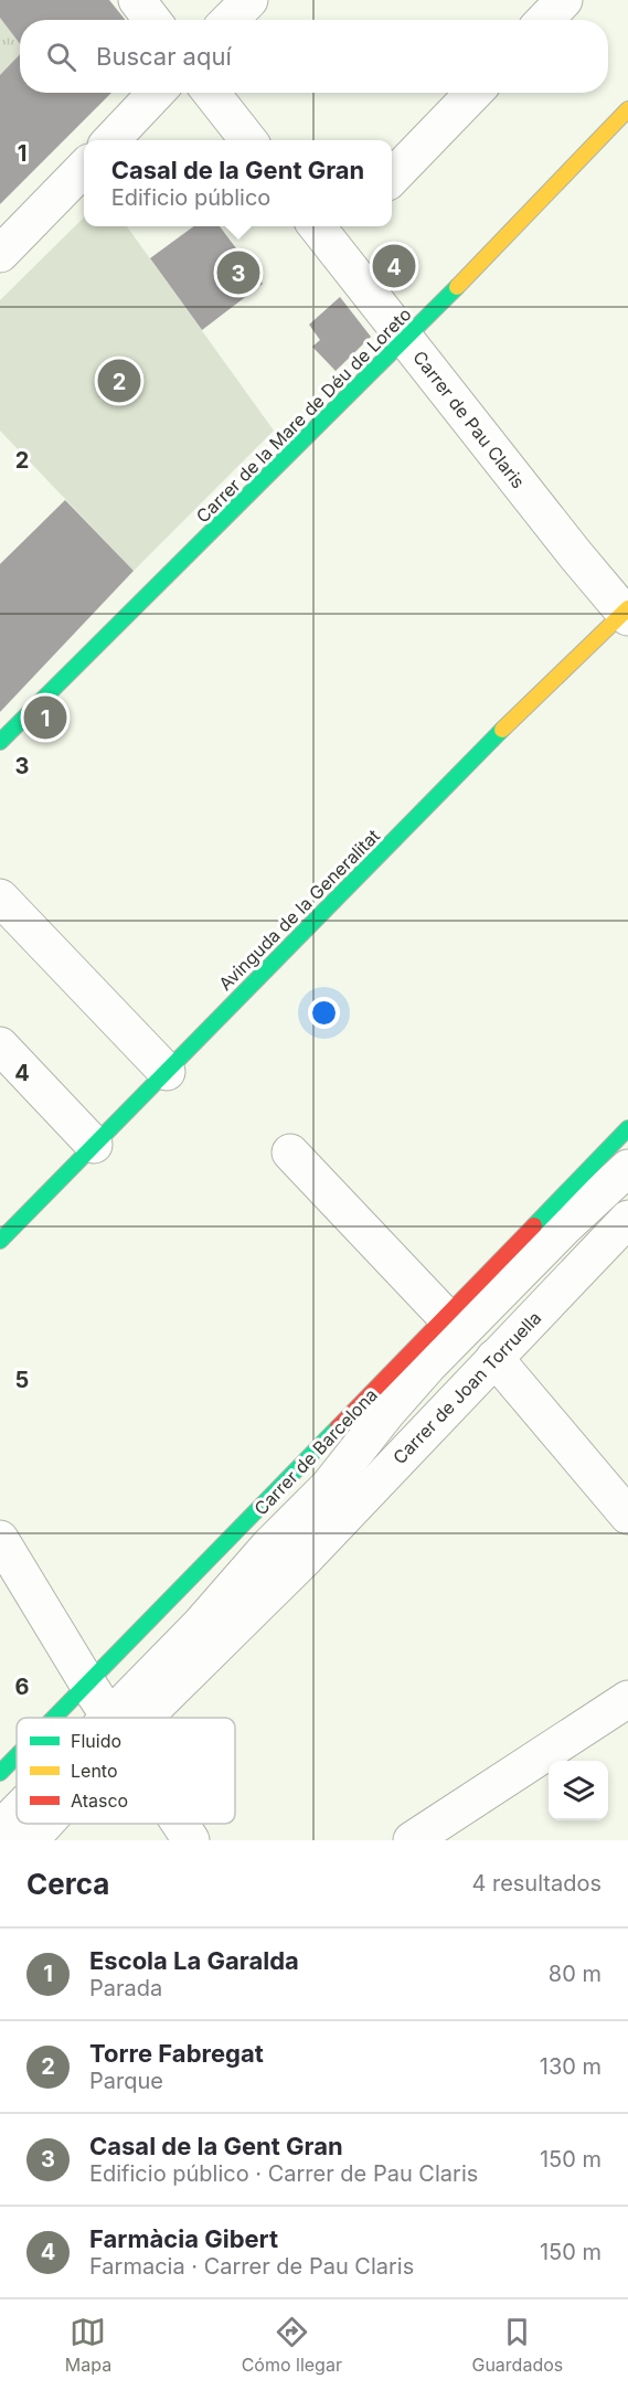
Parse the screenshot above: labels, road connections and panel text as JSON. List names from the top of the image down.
{
  "streets": {
    "street": [
      "Carrer de la Mare de Déu de Loreto",
      "Carrer de Pau Claris",
      "Avinguda de la Generalitat",
      "Carrer de Joan Torruella",
      "Carrer de Barcelona"
    ]
  },
  "crossings": [
    ["Carrer de la Mare de Déu de Loreto", "Carrer de Pau Claris"],
    ["Carrer de Pau Claris", "Avinguda de la Generalitat"]
  ],
  "legend": ["Fluido", "Lento", "Atasco"],
  "page": {
    "search": "Buscar aquí",
    "popup": ["Casal de la Gent Gran", "Edificio público"],
    "pins": [
      "4",
      "3",
      "2",
      "1"
    ],
    "heading": ["Cerca", "4 resultados"],
    "list": [
      {
        "mark": "1",
        "name": "Escola La Garalda",
        "note": "Parada",
        "value": "80 m"
      },
      {
        "mark": "2",
        "name": "Torre Fabregat",
        "note": "Parque",
        "value": "130 m"
      },
      {
        "mark": "3",
        "name": "Casal de la Gent Gran",
        "note": "Edificio público · Carrer de Pau Claris",
        "value": "150 m"
      },
      {
        "mark": "4",
        "name": "Farmàcia Gibert",
        "note": "Farmacia · Carrer de Pau Claris",
        "value": "150 m"
      }
    ],
    "nav": ["Mapa", "Cómo llegar", "Guardados"]
  },
  "grid": {
    "rows": [
      "1",
      "2",
      "3",
      "4",
      "5",
      "6"
    ]
  }
}
